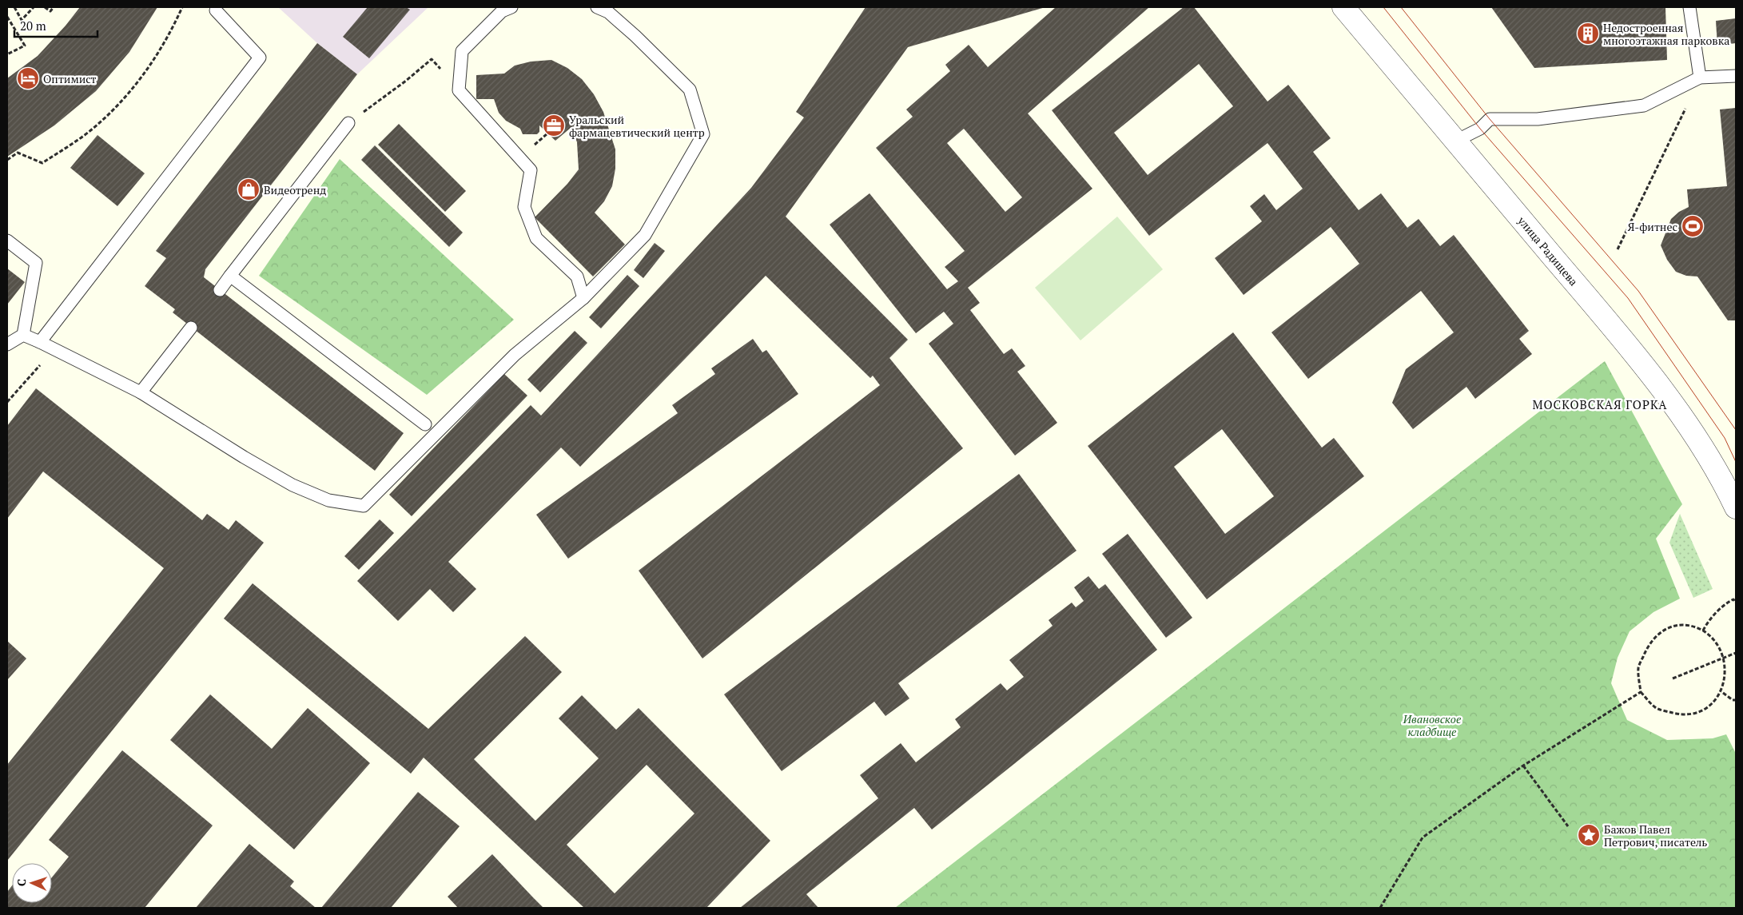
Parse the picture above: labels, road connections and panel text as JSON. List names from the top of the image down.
{
  "streets": {
    "street": ["улица Радищева"]
  },
  "districts": ["МОСКОВСКАЯ ГОРКА"],
  "parks": ["Ивановское кладбище"],
  "places": {
    "building": ["Недостроенная многоэтажная парковка"],
    "hotel": ["Оптимист"],
    "office": ["Уральский фармацевтический центр"],
    "shop": ["Видеотренд"],
    "sports": ["Я-фитнес"],
    "place": ["Бажов Павел Петрович, писатель"]
  },
  "scale_bar": "20 m",
  "north": "left"
}
